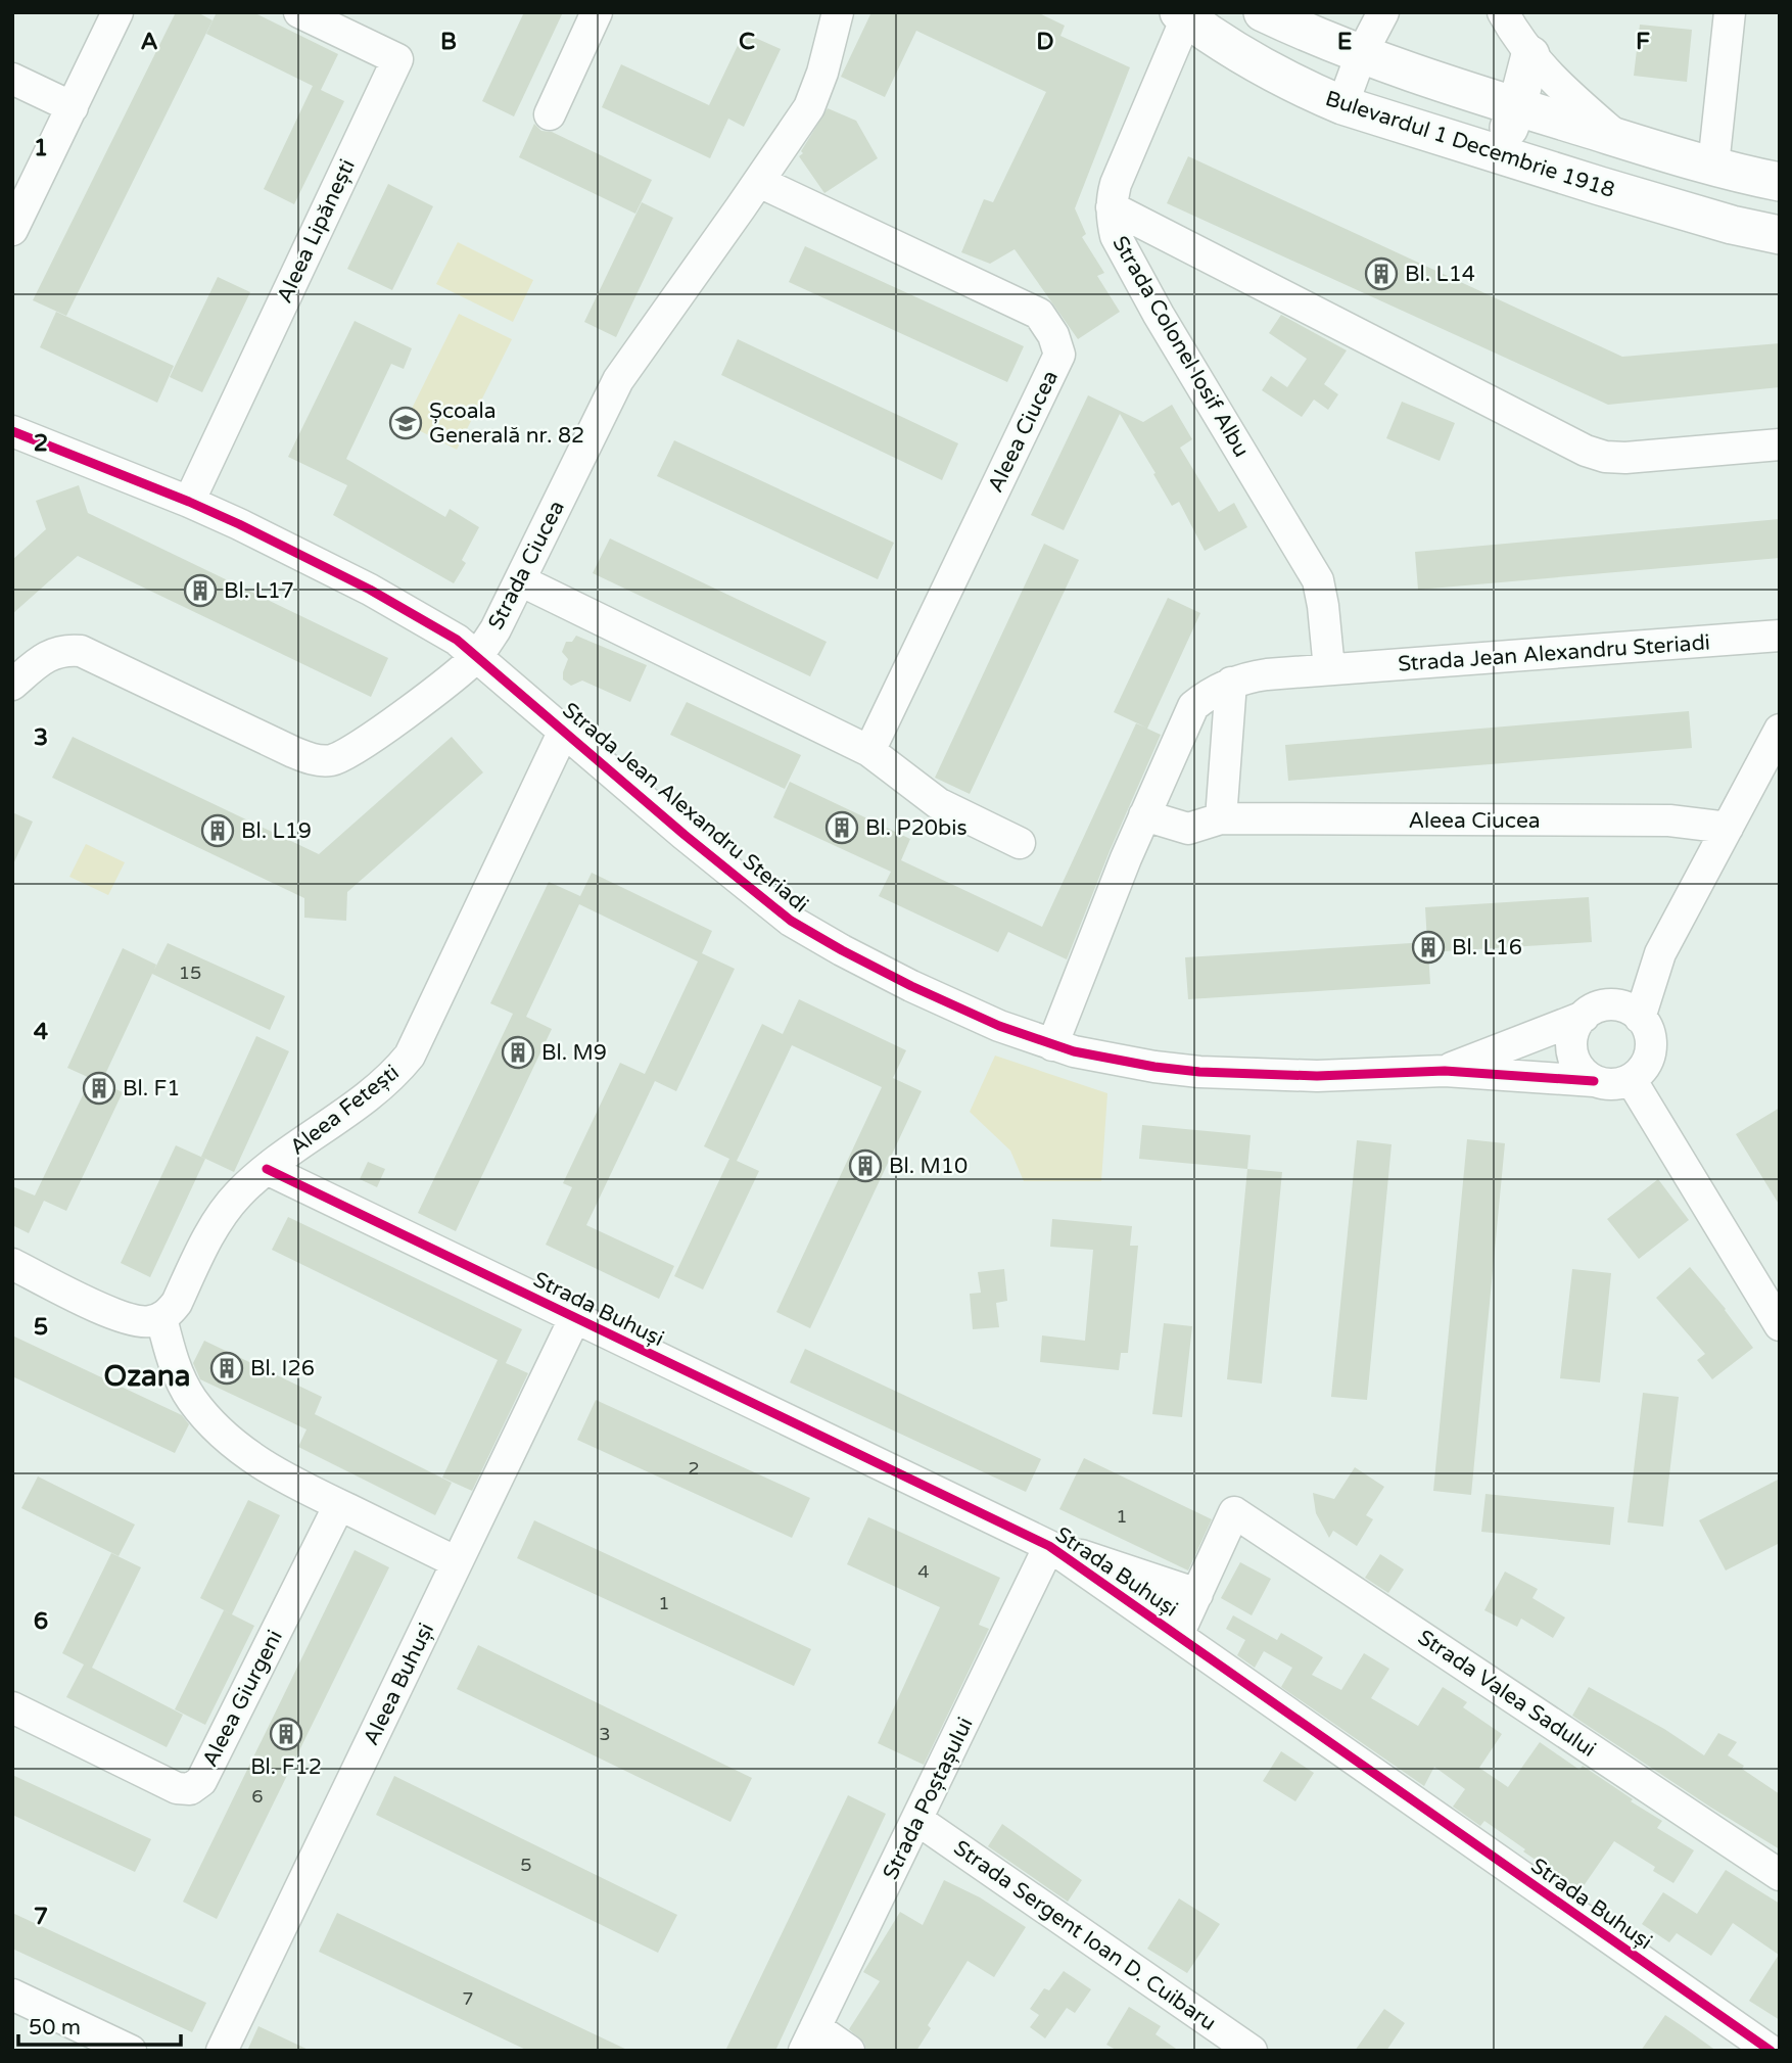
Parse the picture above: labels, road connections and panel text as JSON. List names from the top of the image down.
{
  "streets": {
    "main road": ["Bulevardul 1 Decembrie 1918"],
    "street": [
      "Aleea Lipănești",
      "Strada Colonel Iosif Albu",
      "Aleea Ciucea",
      "Strada Ciucea",
      "Strada Jean Alexandru Steriadi",
      "Aleea Fetești",
      "Strada Buhuși",
      "Aleea Buhuși",
      "Strada Valea Sadului",
      "Aleea Giurgeni",
      "Strada Poștașului",
      "Strada Sergent Ioan D. Cuibaru"
    ]
  },
  "crossings": [
    ["Bulevardul 1 Decembrie 1918", "Strada Colonel Iosif Albu"],
    ["Aleea Lipănești", "Strada Jean Alexandru Steriadi"],
    ["Strada Colonel Iosif Albu", "Strada Jean Alexandru Steriadi"],
    ["Aleea Ciucea", "Strada Ciucea"],
    ["Aleea Ciucea", "Strada Jean Alexandru Steriadi"],
    ["Strada Ciucea", "Strada Jean Alexandru Steriadi"],
    ["Strada Jean Alexandru Steriadi", "Aleea Fetești"],
    ["Aleea Fetești", "Strada Buhuși"],
    ["Strada Buhuși", "Aleea Buhuși"],
    ["Strada Buhuși", "Strada Poștașului"],
    ["Strada Poștașului", "Strada Sergent Ioan D. Cuibaru"]
  ],
  "districts": ["Ozana"],
  "places": {
    "building": [
      "Bl. L14",
      "Bl. L17",
      "Bl. P20bis",
      "Bl. L19",
      "Bl. L16",
      "Bl. M9",
      "Bl. F1",
      "Bl. M10",
      "Bl. I26",
      "Bl. F12"
    ],
    "school or university": ["Școala Generală nr. 82"]
  },
  "house_numbers": [
    "15",
    "2",
    "1",
    "4",
    "1",
    "3",
    "6",
    "5",
    "7"
  ],
  "scale_bar": "50 m",
  "grid": {
    "columns": [
      "A",
      "B",
      "C",
      "D",
      "E",
      "F"
    ],
    "rows": [
      "1",
      "2",
      "3",
      "4",
      "5",
      "6",
      "7"
    ]
  }
}
